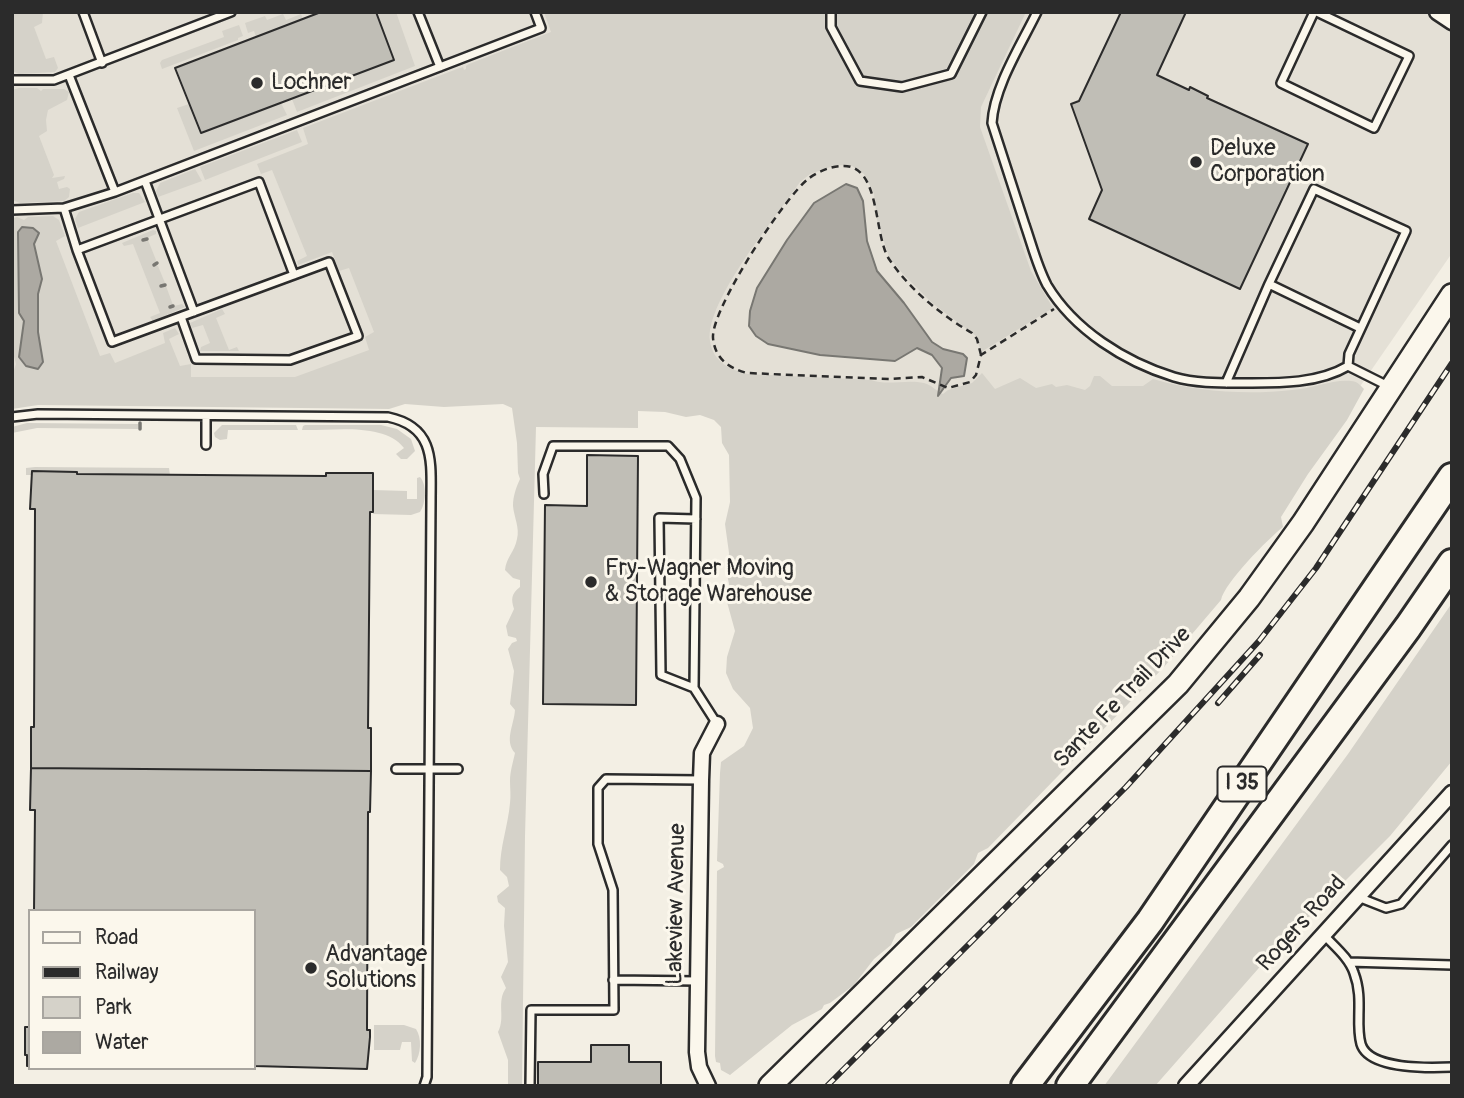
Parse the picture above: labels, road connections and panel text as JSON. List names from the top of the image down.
{
  "streets": {
    "highway": ["I 35"],
    "main road": ["Sante Fe Trail Drive"],
    "street": ["Lakeview Avenue", "Rogers Road"]
  },
  "places": [
    "Lochner",
    "Deluxe Corporation",
    "Fry-Wagner Moving & Storage Warehouse",
    "Advantage Solutions"
  ],
  "legend": [
    "Road",
    "Railway",
    "Park",
    "Water"
  ]
}
